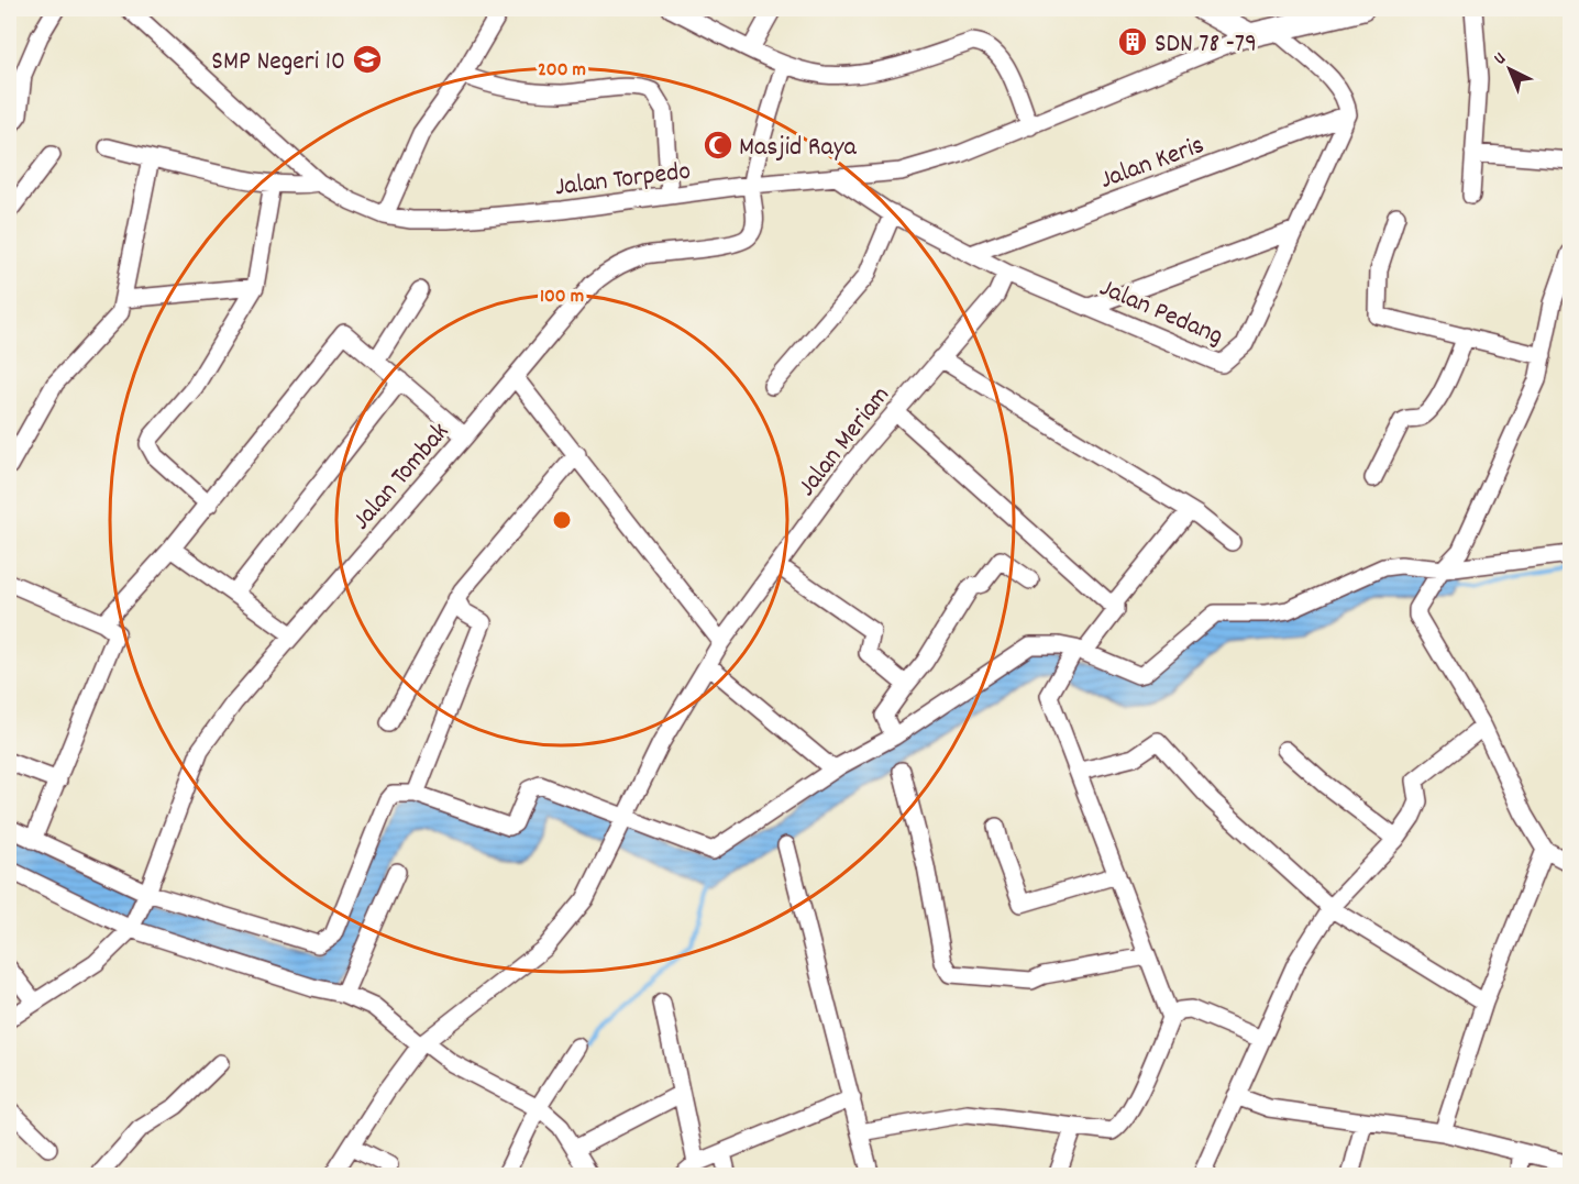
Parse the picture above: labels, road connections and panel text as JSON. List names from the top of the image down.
{
  "streets": {
    "street": [
      "Jalan Keris",
      "Jalan Torpedo",
      "Jalan Pedang",
      "Jalan Meriam",
      "Jalan Tombak"
    ]
  },
  "crossings": [
    ["Jalan Keris", "Jalan Pedang"],
    ["Jalan Torpedo", "Jalan Pedang"],
    ["Jalan Torpedo", "Jalan Tombak"],
    ["Jalan Pedang", "Jalan Meriam"]
  ],
  "places": {
    "building": ["SDN 78 -79"],
    "school or university": ["SMP Negeri 10"],
    "mosque": ["Masjid Raya"]
  },
  "north": "top left",
  "rings": ["200 m", "100 m"]
}
